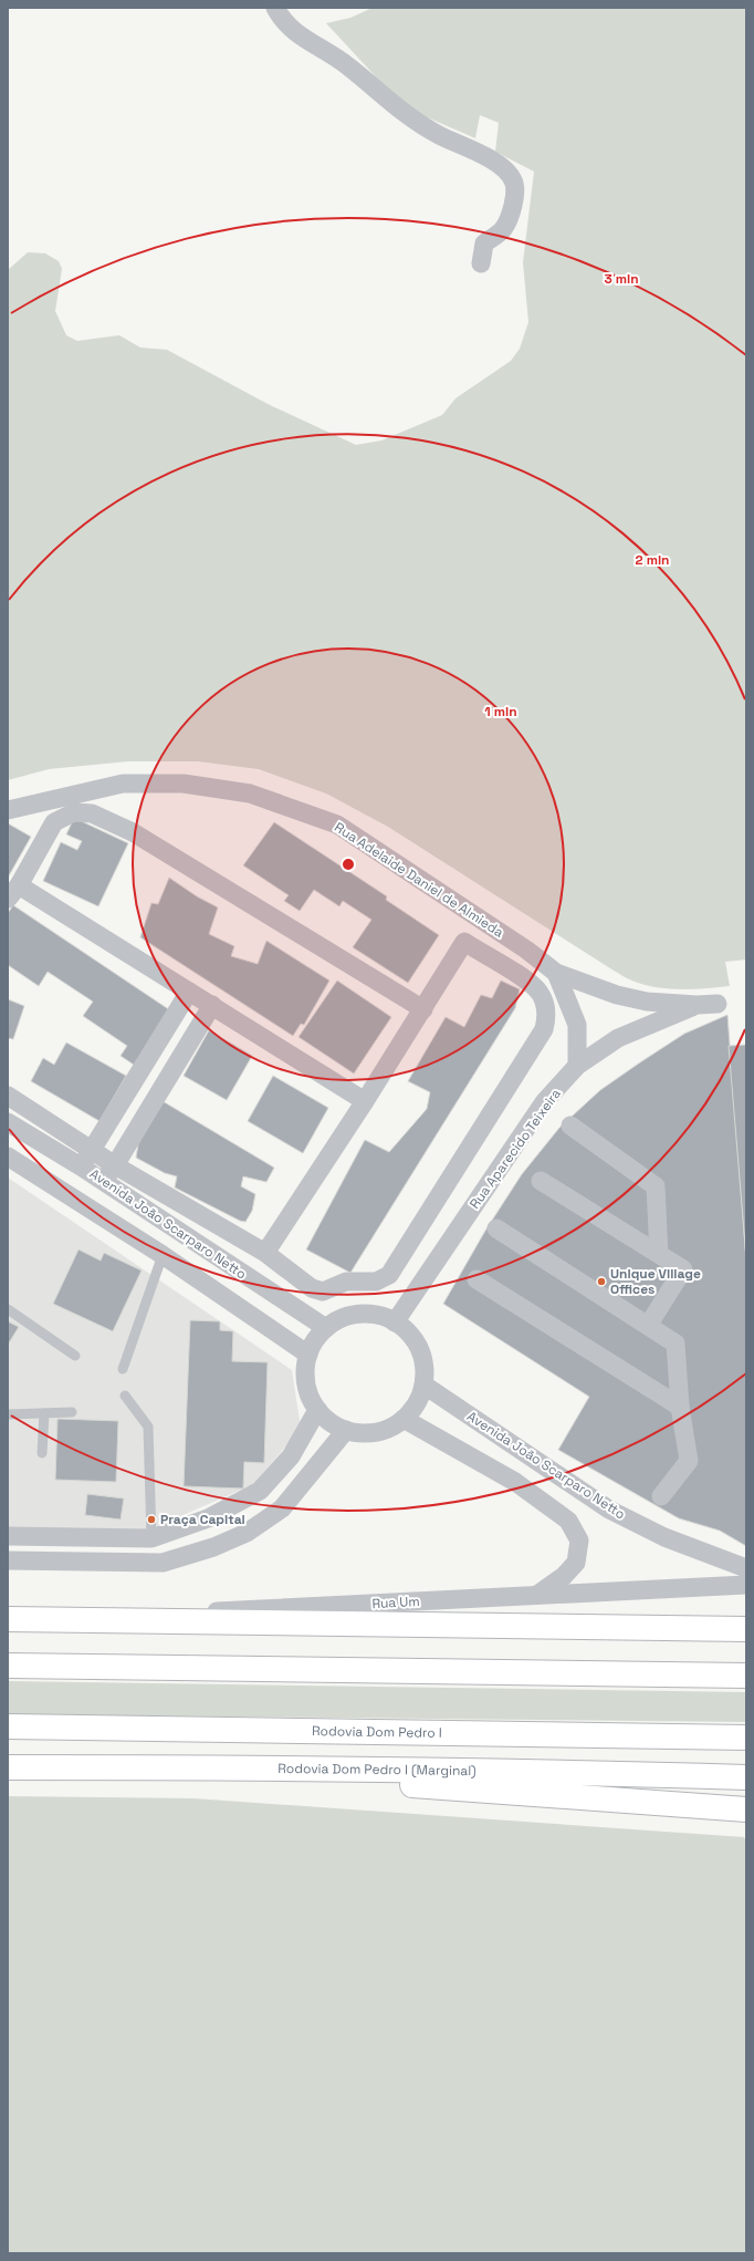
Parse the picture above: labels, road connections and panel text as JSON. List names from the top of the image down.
{
  "streets": {
    "highway": ["Rodovia Dom Pedro I", "Rodovia Dom Pedro I (Marginal)"],
    "street": [
      "Rua Adelaide Daniel de Almieda",
      "Rua Aparecido Teixeira",
      "Avenida João Scarparo Netto",
      "Rua Um"
    ]
  },
  "crossings": [
    ["Rua Adelaide Daniel de Almieda", "Rua Aparecido Teixeira"],
    ["Rua Aparecido Teixeira", "Avenida João Scarparo Netto"]
  ],
  "places": ["Unique Village Offices", "Praça Capital"],
  "rings": ["3 min", "2 min", "1 min"]
}
